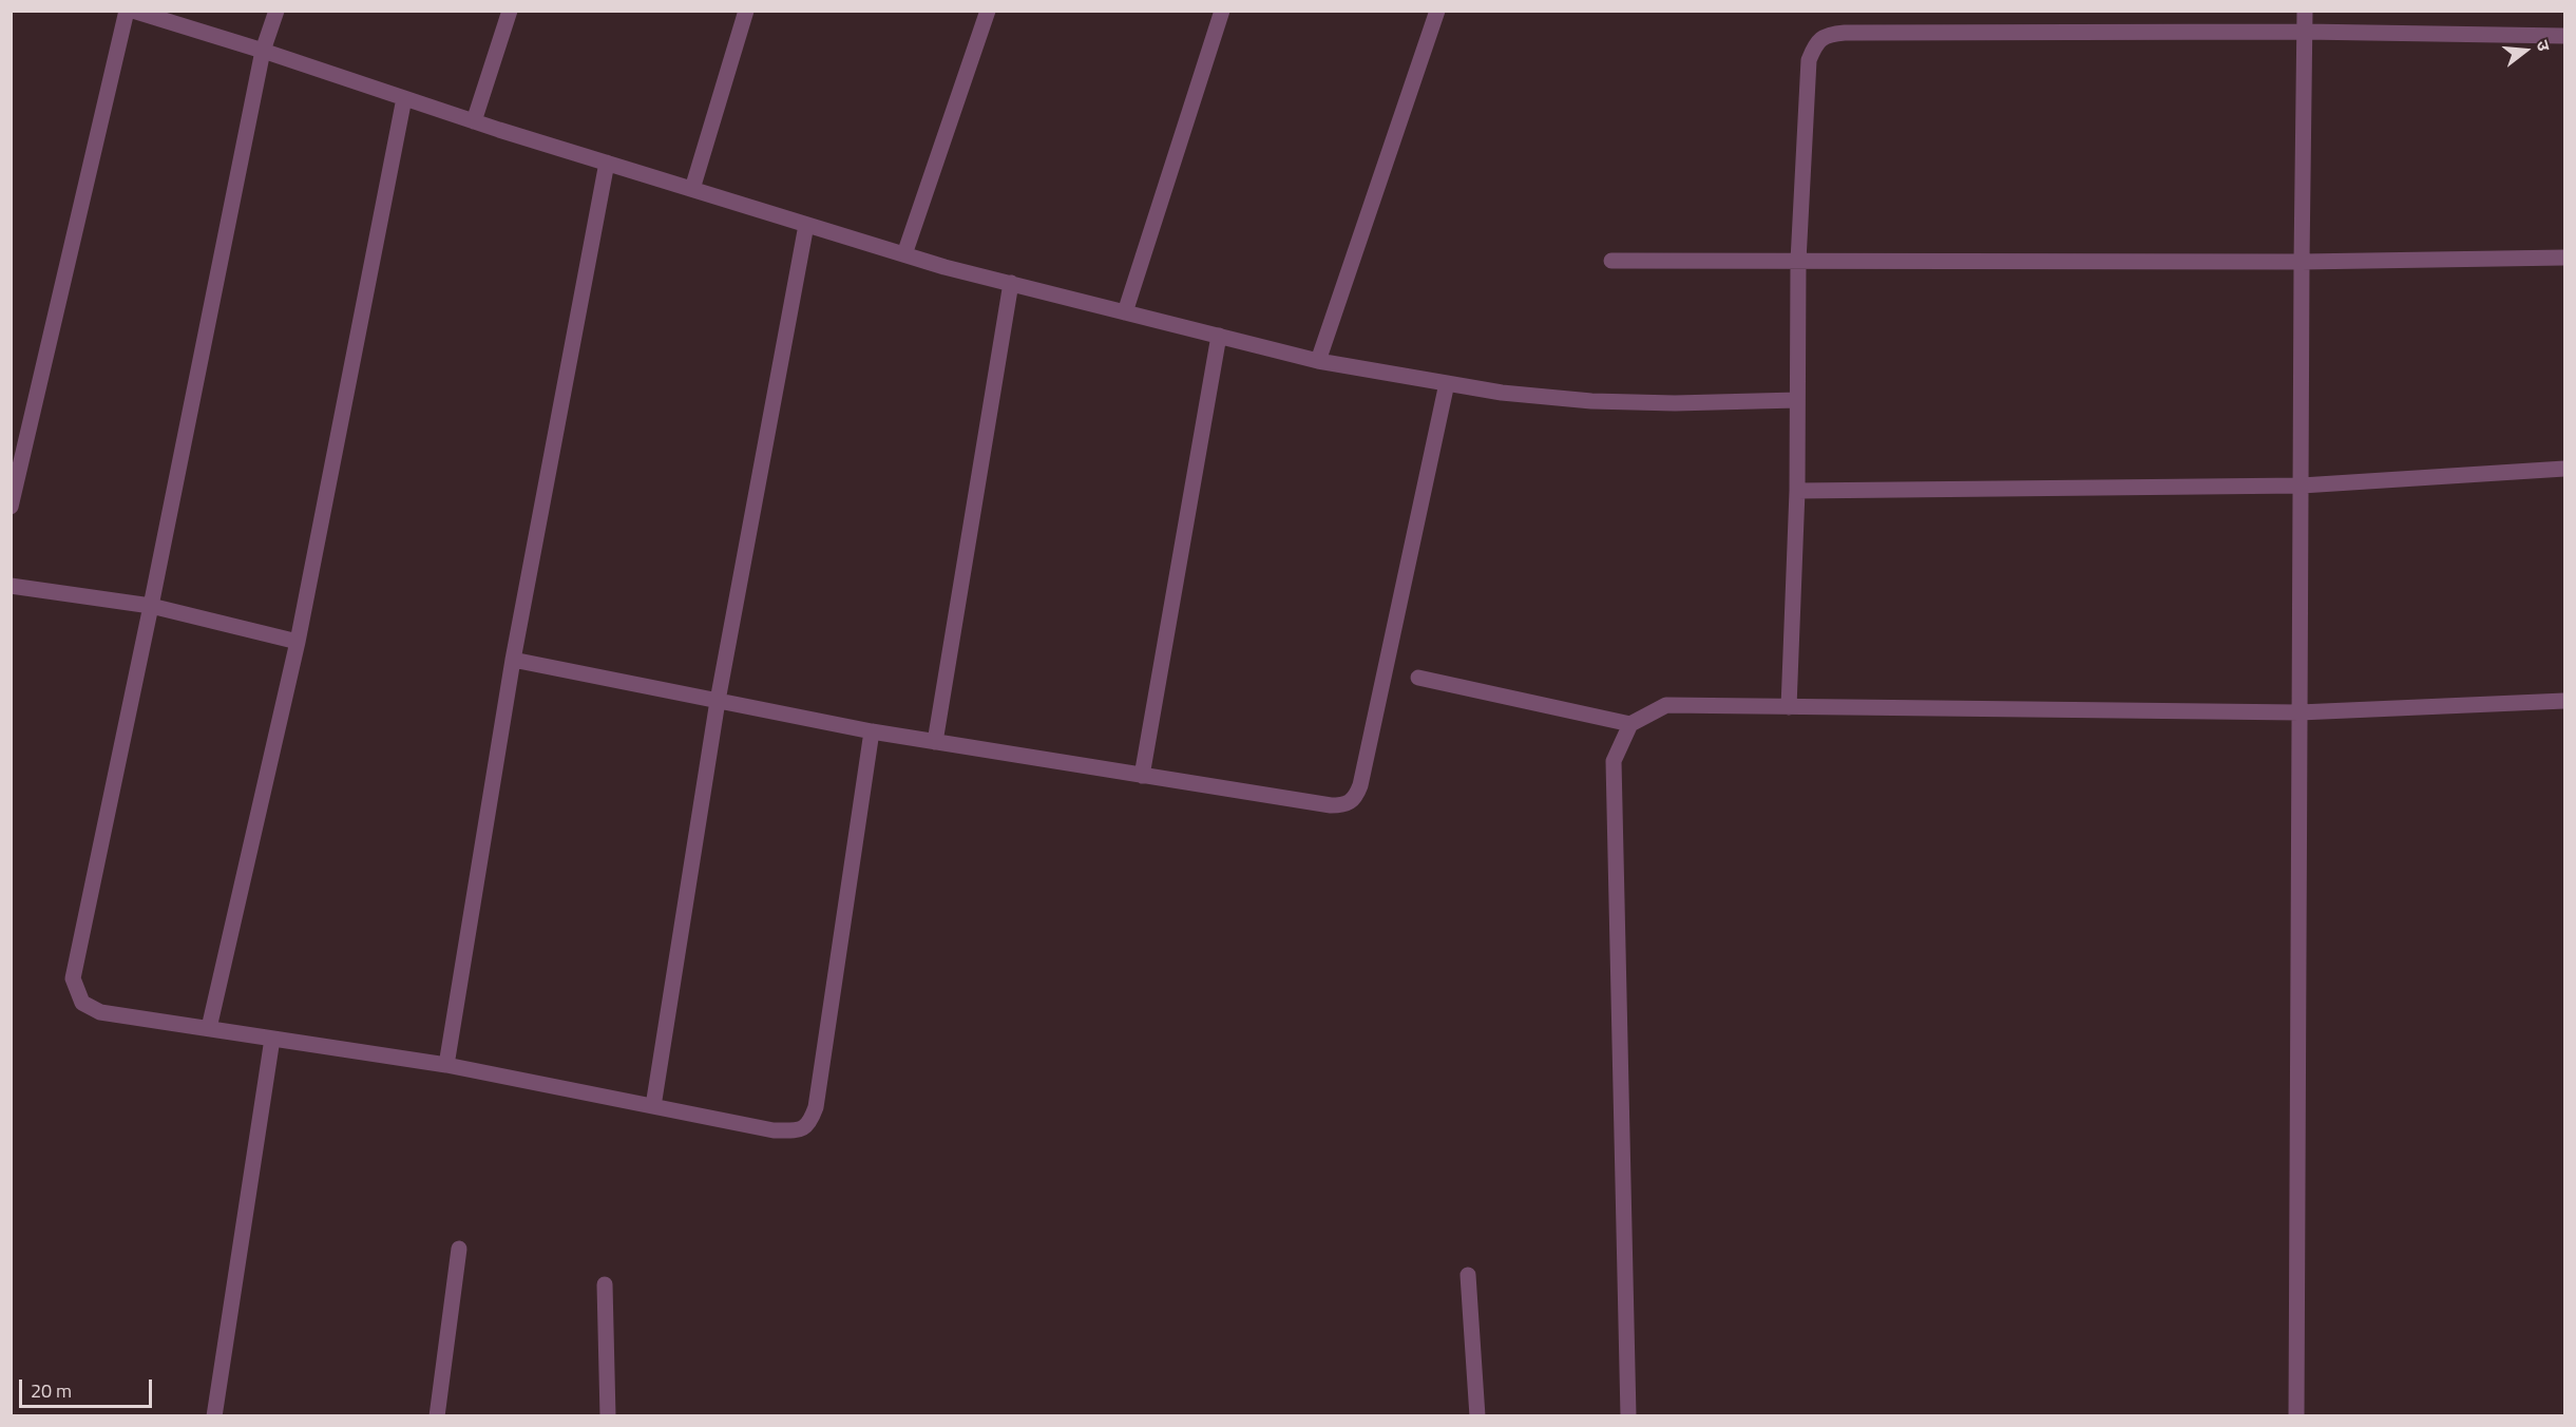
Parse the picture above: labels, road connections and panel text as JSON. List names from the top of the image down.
{
  "scale_bar": "20 m",
  "north": "right"
}
